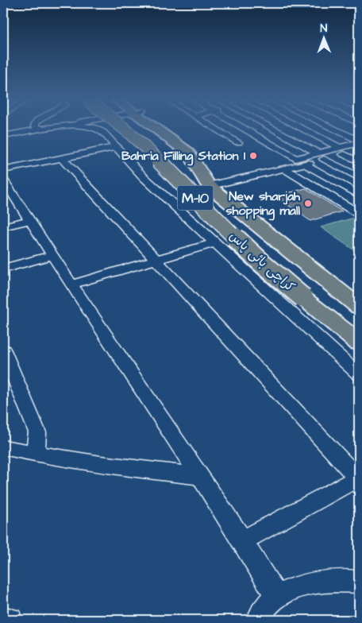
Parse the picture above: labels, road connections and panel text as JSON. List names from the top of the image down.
{
  "streets": {
    "highway": ["M-10", "کراچی بائی پاس"]
  },
  "places": ["Bahria Filling Station 1", "New sharjah shopping mall"],
  "north": "top"
}
